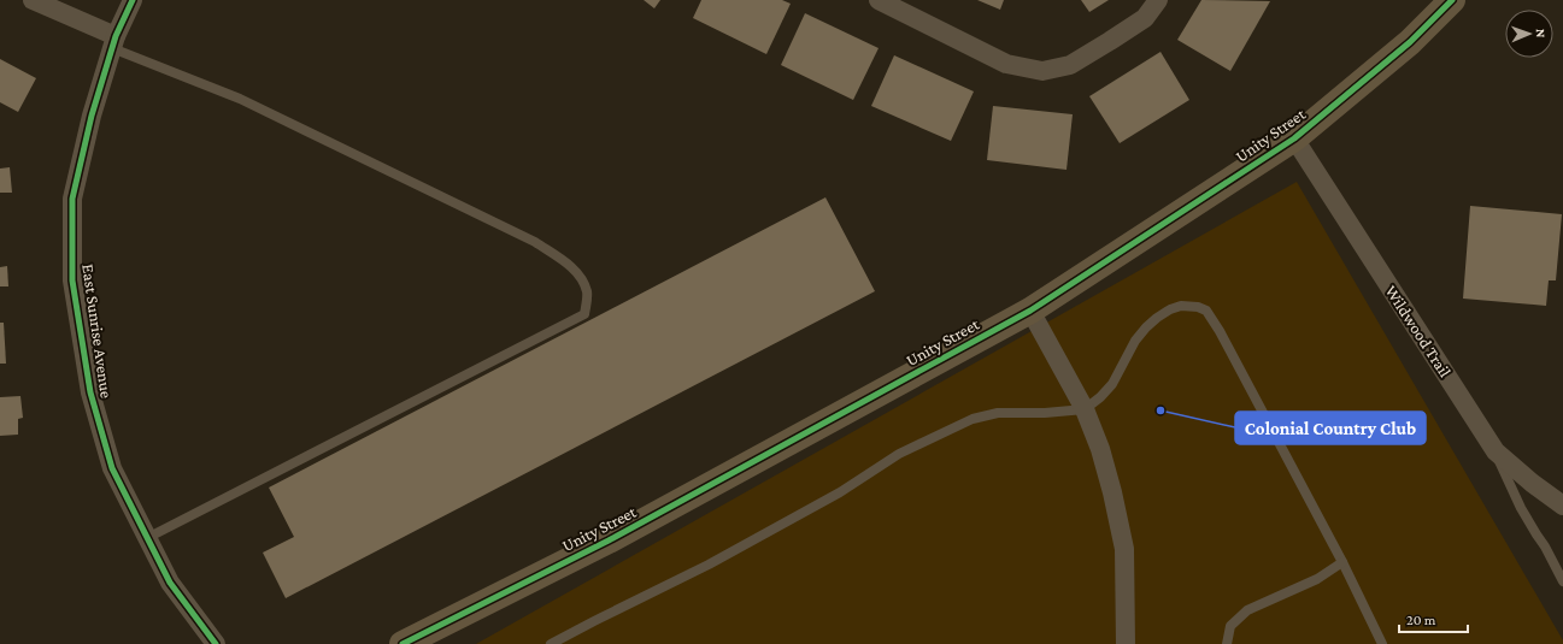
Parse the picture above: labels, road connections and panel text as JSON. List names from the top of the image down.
{
  "streets": {
    "street": ["Unity Street", "East Sunrise Avenue", "Wildwood Trail"]
  },
  "crossings": [
    ["Unity Street", "Wildwood Trail"]
  ],
  "places": ["Colonial Country Club"],
  "scale_bar": "20 m",
  "north": "right"
}
